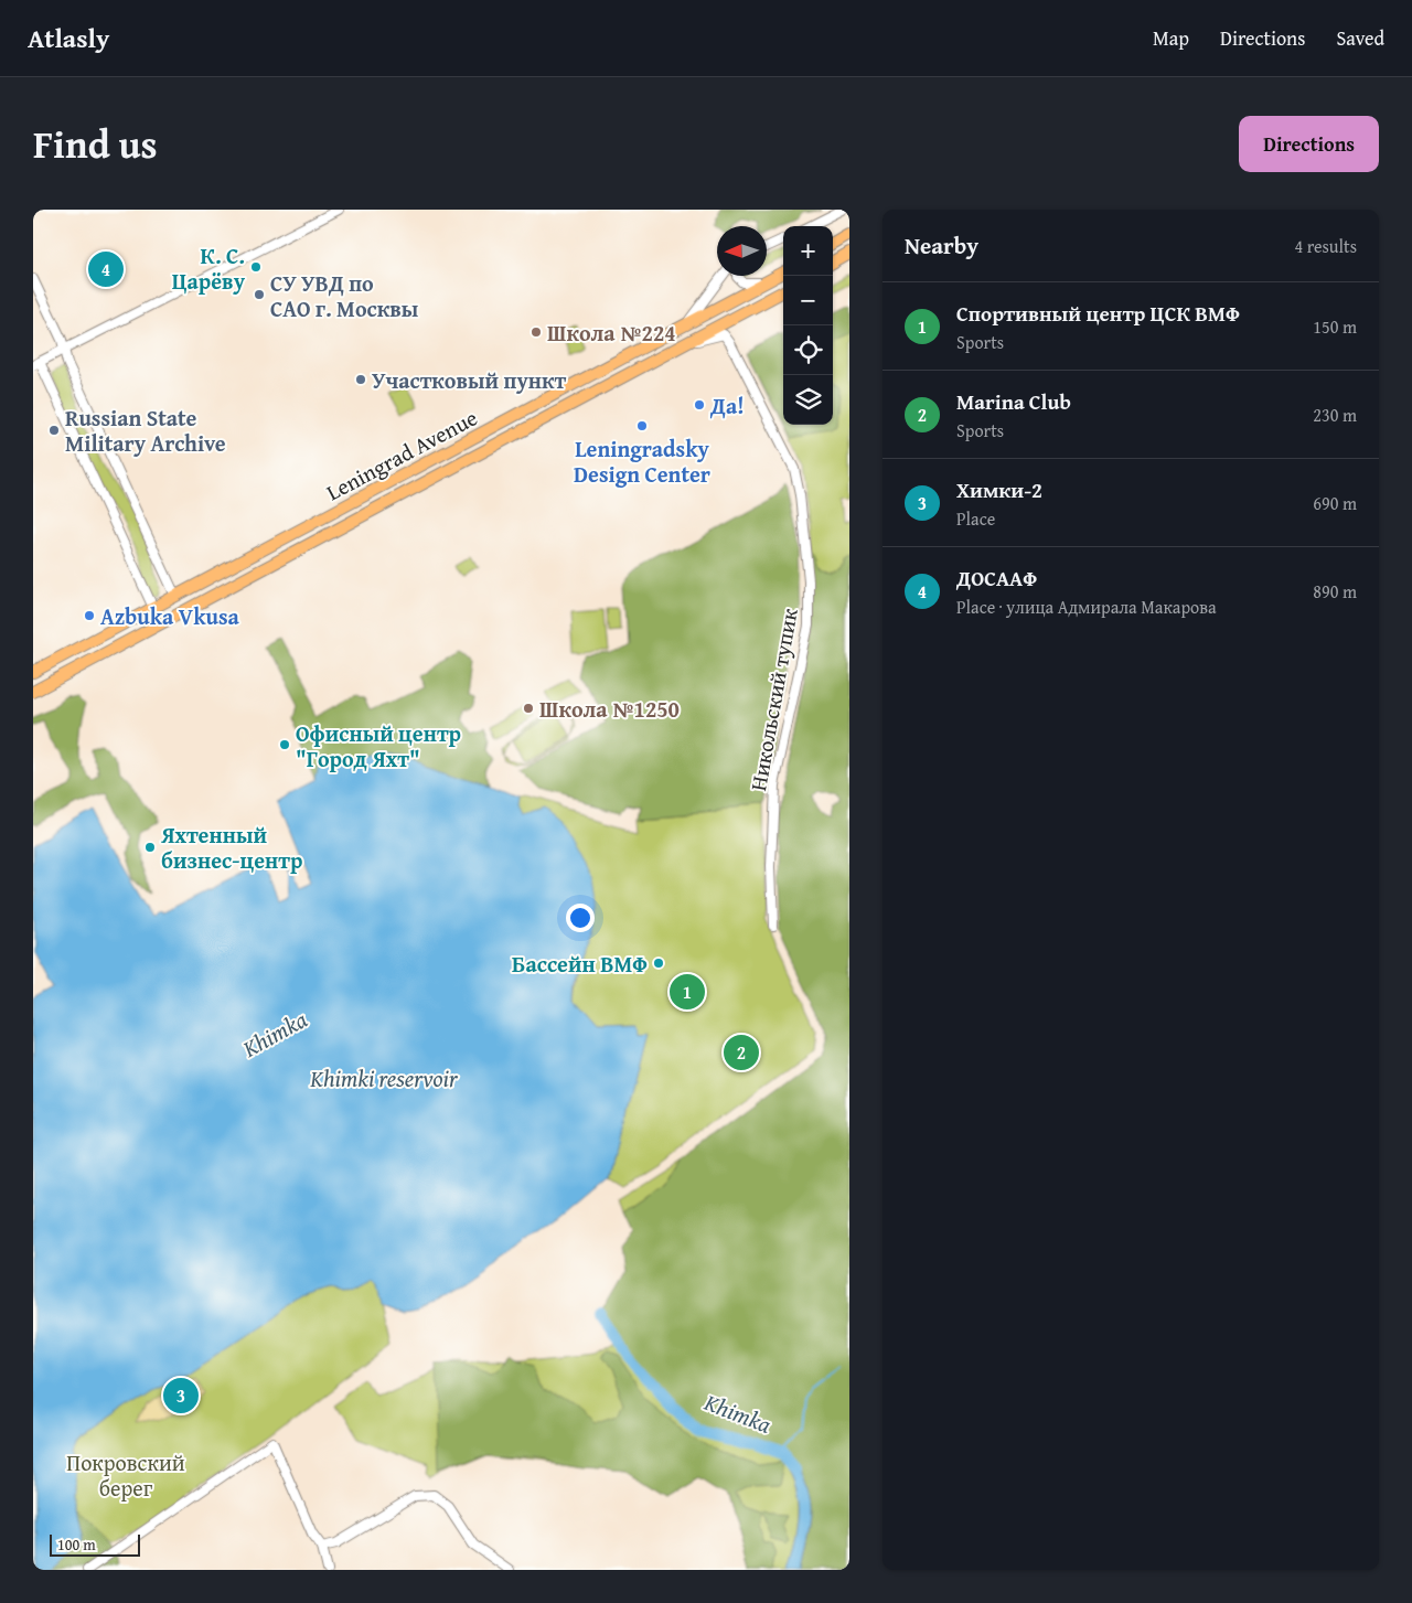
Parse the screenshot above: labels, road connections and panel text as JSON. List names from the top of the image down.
{
  "streets": {
    "main road": ["Leningrad Avenue"],
    "street": ["Никольский тупик"]
  },
  "crossings": [
    ["Leningrad Avenue", "Никольский тупик"]
  ],
  "water": ["Khimka", "Khimki reservoir"],
  "parks": ["Покровский берег"],
  "places": [
    "К. С. Царёву",
    "СУ УВД по САО г. Москвы",
    "Школа №224",
    "Участковый пункт",
    "Да!",
    "Leningradsky Design Center",
    "Russian State Military Archive",
    "Azbuka Vkusa",
    "Школа №1250",
    "Офисный центр \"Город Яхт\"",
    "Яхтенный бизнес-центр",
    "Бассейн ВМФ"
  ],
  "scale_bar": "100 m",
  "north": "left",
  "page": {
    "header": "Atlasly",
    "nav": ["Map", "Directions", "Saved"],
    "title": "Find us",
    "buttons": "Directions",
    "heading": ["Nearby", "4 results"],
    "map_buttons": ["+", "−"],
    "pins": [
      "4",
      "1",
      "2",
      "3"
    ],
    "list": [
      {
        "mark": "1",
        "name": "Спортивный центр ЦСК ВМФ",
        "note": "Sports",
        "value": "150 m"
      },
      {
        "mark": "2",
        "name": "Marina Club",
        "note": "Sports",
        "value": "230 m"
      },
      {
        "mark": "3",
        "name": "Химки-2",
        "note": "Place",
        "value": "690 m"
      },
      {
        "mark": "4",
        "name": "ДОСААФ",
        "note": "Place · улица Адмирала Макарова",
        "value": "890 m"
      }
    ],
    "scale": "100 m"
  }
}
